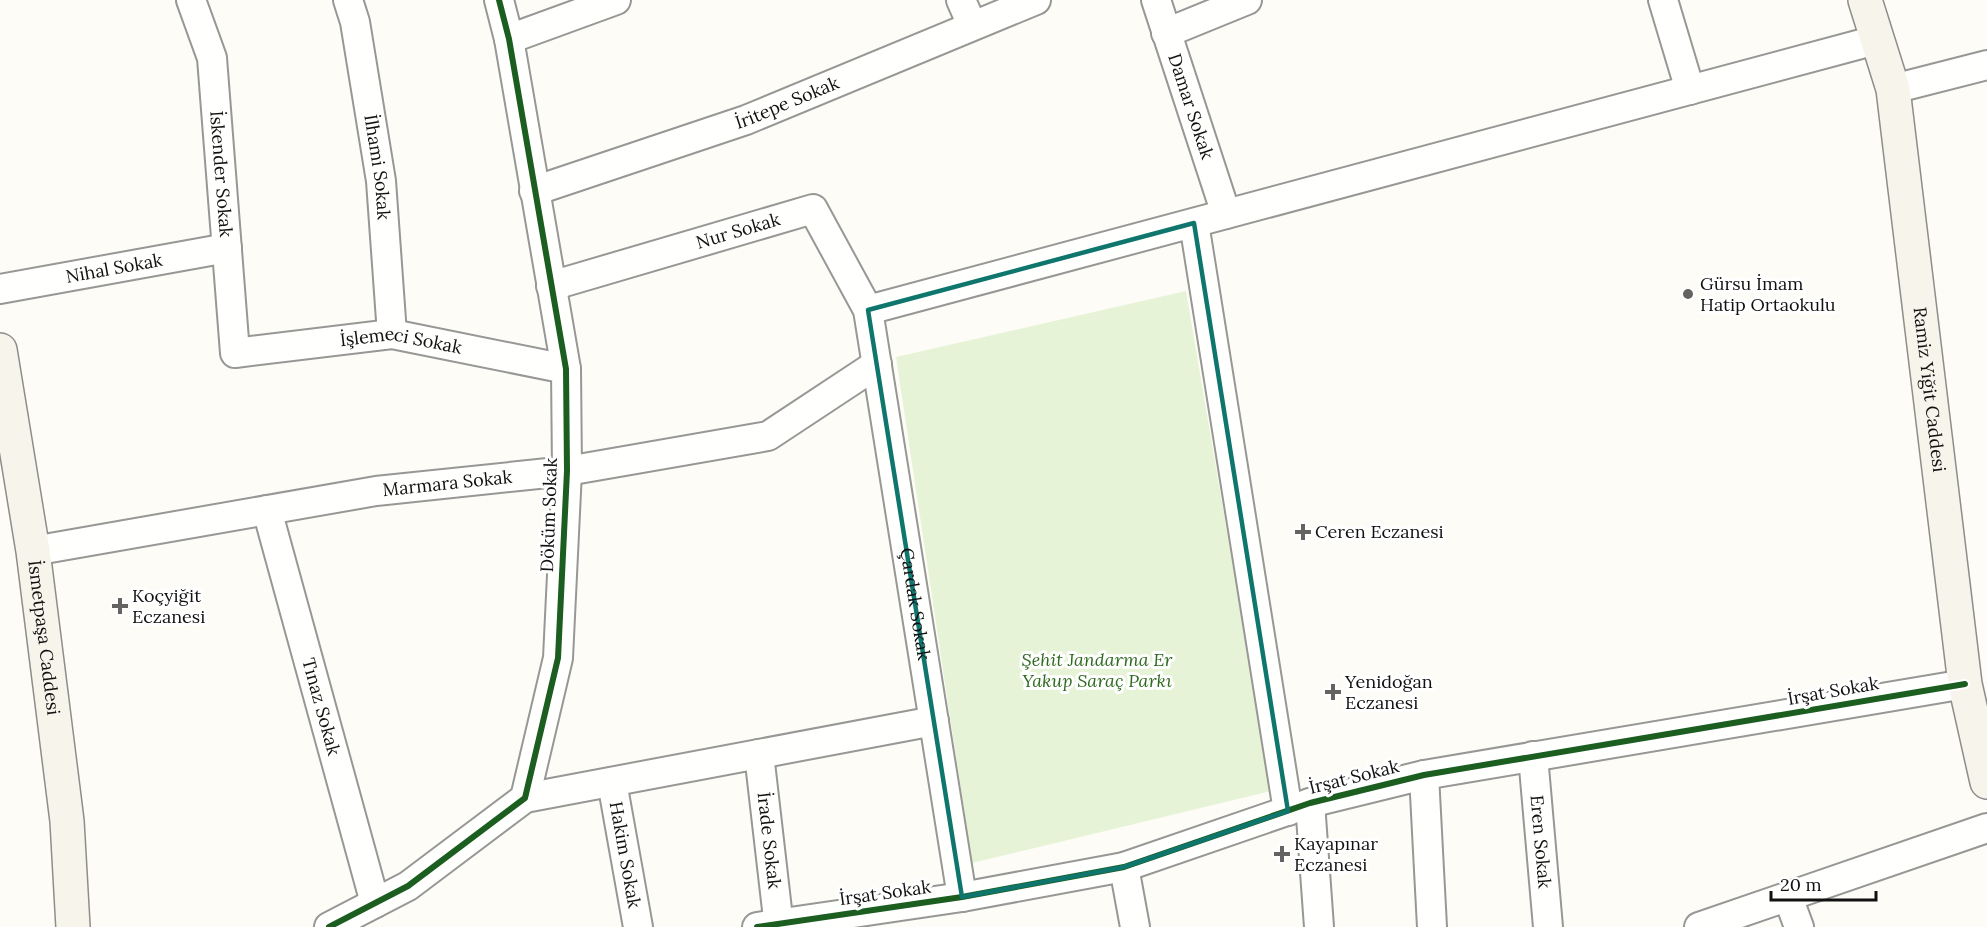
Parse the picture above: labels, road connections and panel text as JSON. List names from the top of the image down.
{
  "streets": {
    "main road": ["Ramiz Yiğit Caddesi", "İsmetpaşa Caddesi"],
    "street": [
      "İritepe Sokak",
      "Damar Sokak",
      "İlhami Sokak",
      "İskender Sokak",
      "Nur Sokak",
      "Nihal Sokak",
      "İşlemeci Sokak",
      "Marmara Sokak",
      "Döküm Sokak",
      "Çardak Sokak",
      "İrşat Sokak",
      "Tınaz Sokak",
      "İrade Sokak",
      "Eren Sokak",
      "Hakim Sokak"
    ]
  },
  "crossings": [
    ["İritepe Sokak", "Döküm Sokak"],
    ["İlhami Sokak", "İşlemeci Sokak"],
    ["İskender Sokak", "Nihal Sokak"],
    ["İskender Sokak", "İşlemeci Sokak"],
    ["Nur Sokak", "Döküm Sokak"],
    ["Nur Sokak", "Çardak Sokak"],
    ["İşlemeci Sokak", "Döküm Sokak"],
    ["Ramiz Yiğit Caddesi", "İrşat Sokak"],
    ["Marmara Sokak", "Döküm Sokak"],
    ["Marmara Sokak", "Çardak Sokak"],
    ["Marmara Sokak", "İsmetpaşa Caddesi"],
    ["Marmara Sokak", "Tınaz Sokak"],
    ["Çardak Sokak", "İrşat Sokak"],
    ["İrşat Sokak", "İrade Sokak"],
    ["İrşat Sokak", "Eren Sokak"]
  ],
  "parks": ["Şehit Jandarma Er Yakup Saraç Parkı"],
  "places": {
    "other": ["Gürsu İmam Hatip Ortaokulu"],
    "health": [
      "Ceren Eczanesi",
      "Koçyiğit Eczanesi",
      "Yenidoğan Eczanesi",
      "Kayapınar Eczanesi"
    ]
  },
  "scale_bar": "20 m"
}
